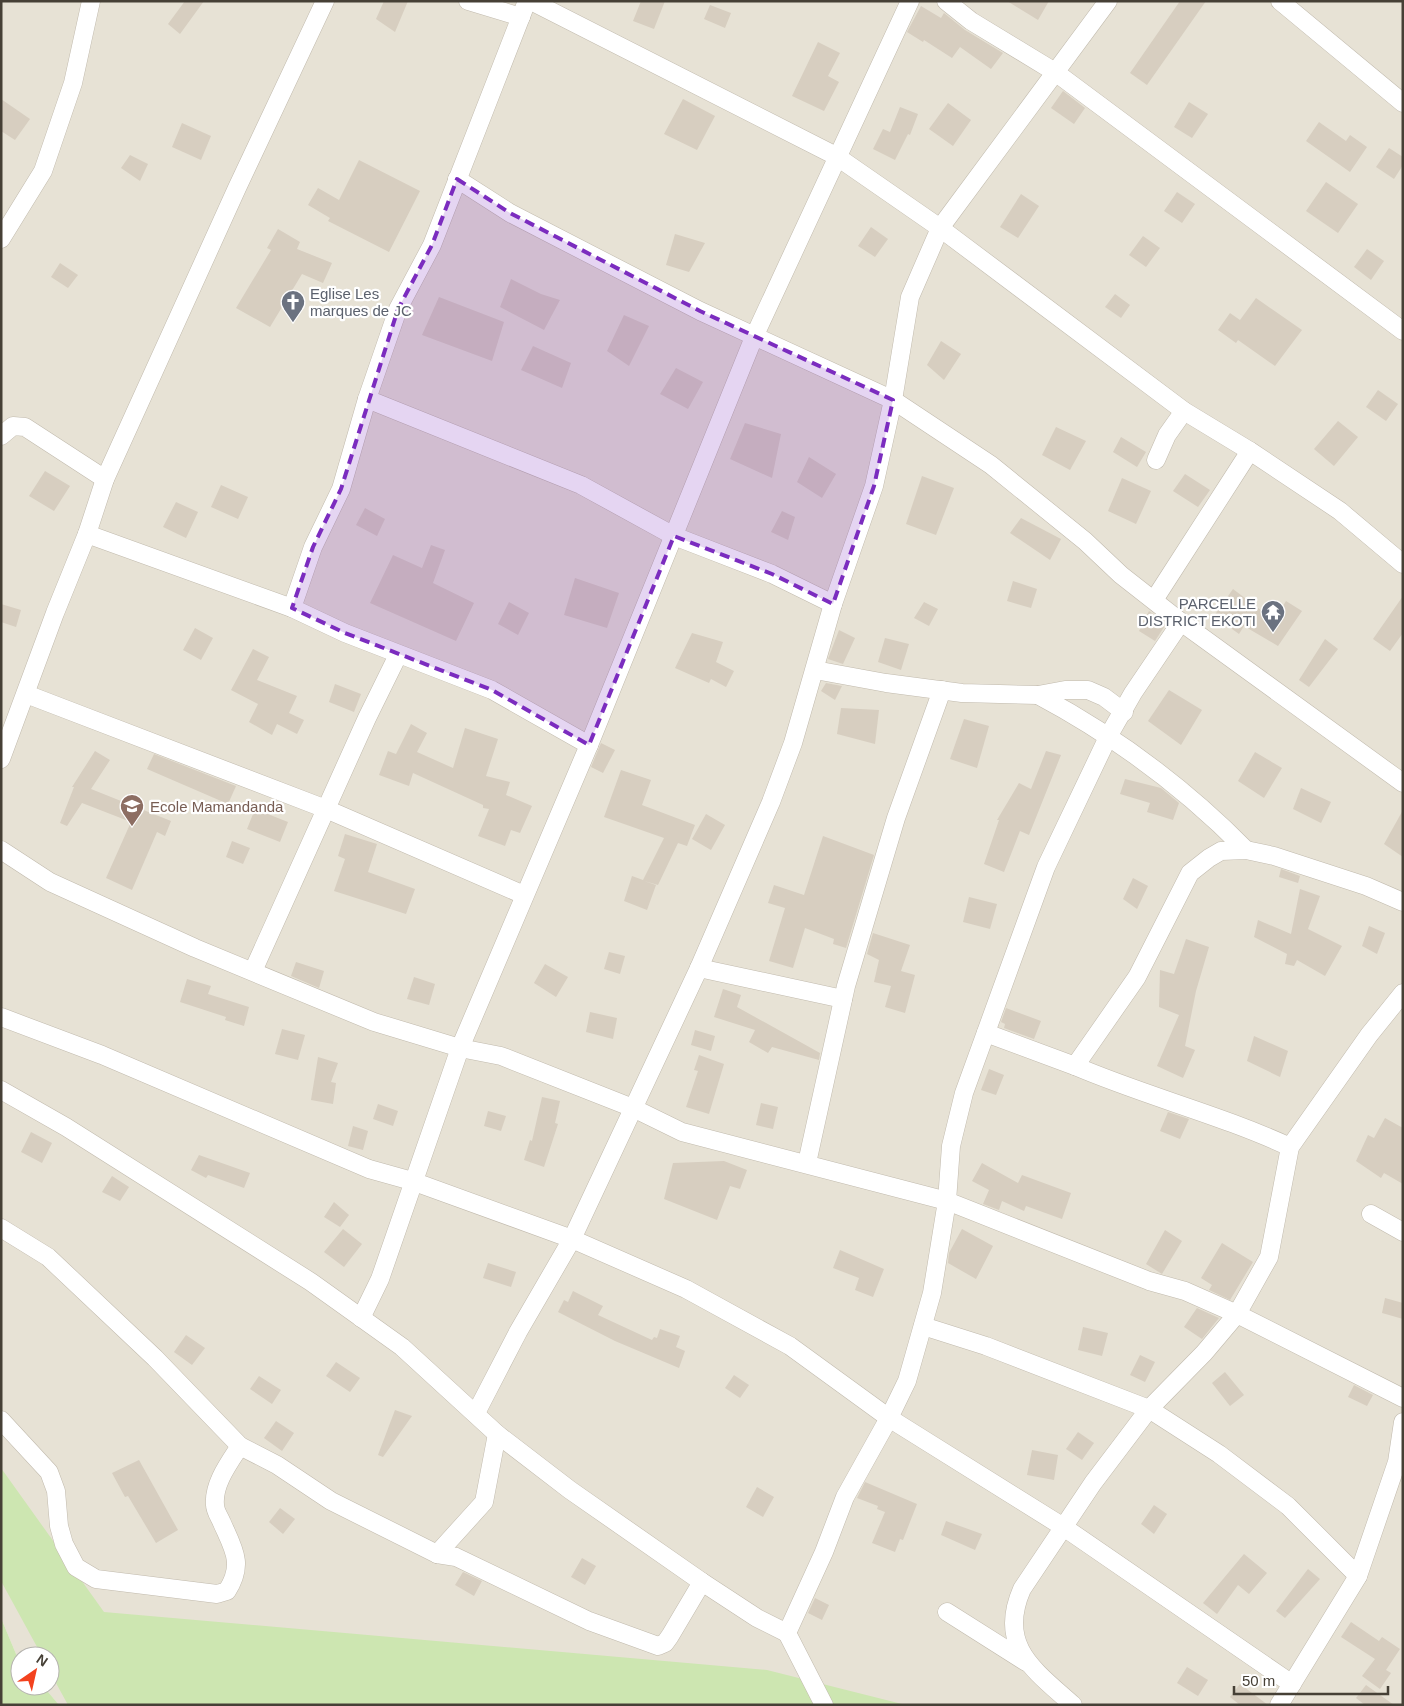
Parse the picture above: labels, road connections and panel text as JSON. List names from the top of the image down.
{
  "places": {
    "church": ["Eglise Les marques de JC"],
    "temple": ["PARCELLE DISTRICT EKOTI"],
    "school or university": ["Ecole Mamandanda"]
  },
  "scale_bar": "50 m",
  "north": "top right"
}
